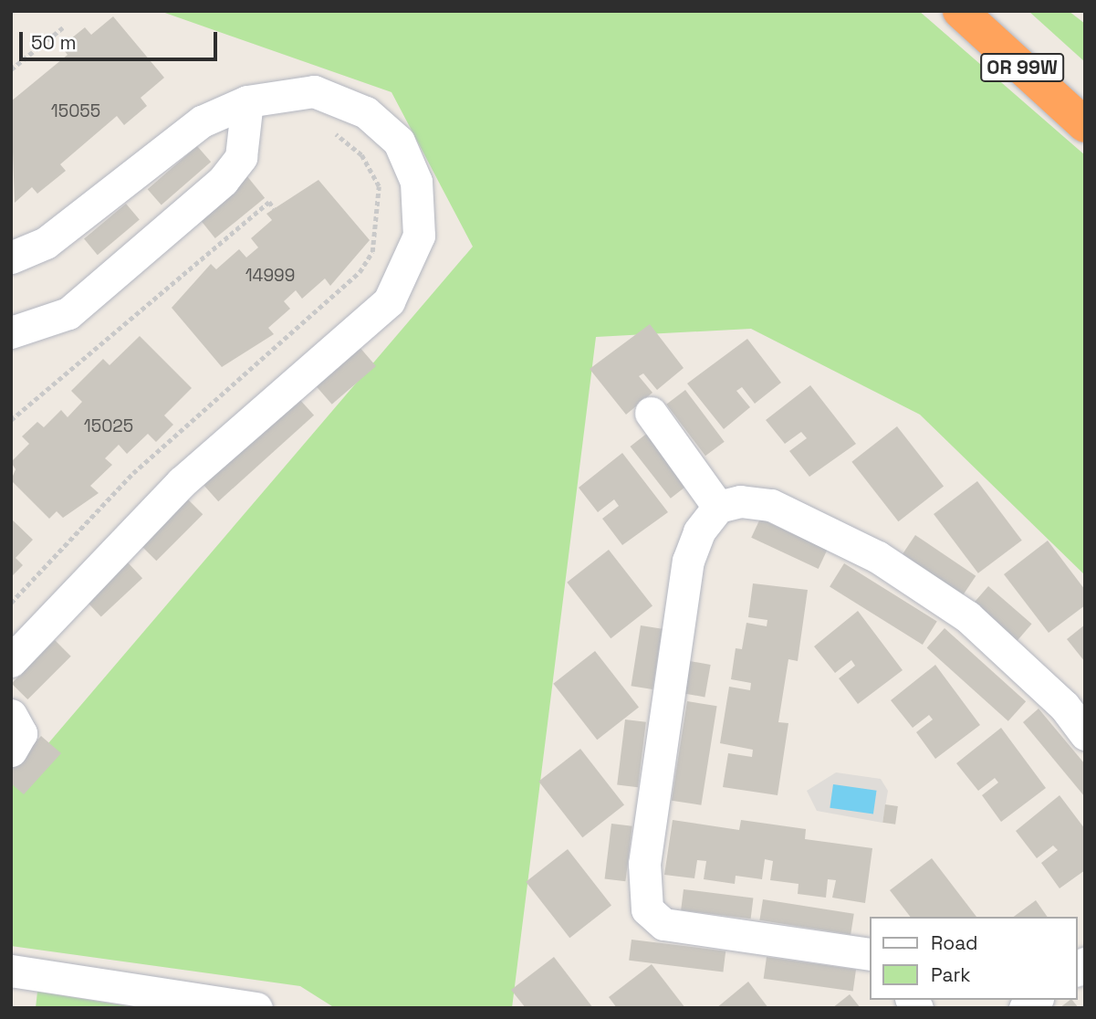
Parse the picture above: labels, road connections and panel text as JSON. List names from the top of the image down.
{
  "streets": {
    "highway": ["OR 99W"]
  },
  "house_numbers": ["15055", "14999", "15025"],
  "legend": ["Road", "Park"],
  "scale_bar": "50 m"
}
